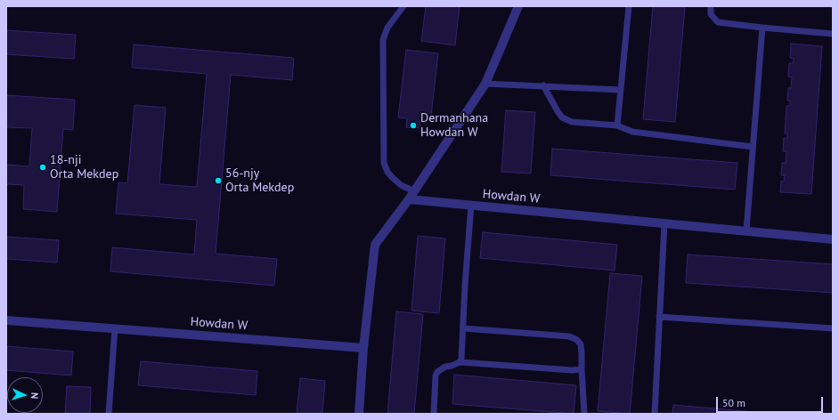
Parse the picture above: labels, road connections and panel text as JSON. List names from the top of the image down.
{
  "streets": {
    "street": ["Howdan W"]
  },
  "places": ["Dermanhana Howdan W", "18-nji Orta Mekdep", "56-njy Orta Mekdep"],
  "scale_bar": "50 m",
  "north": "right"
}
